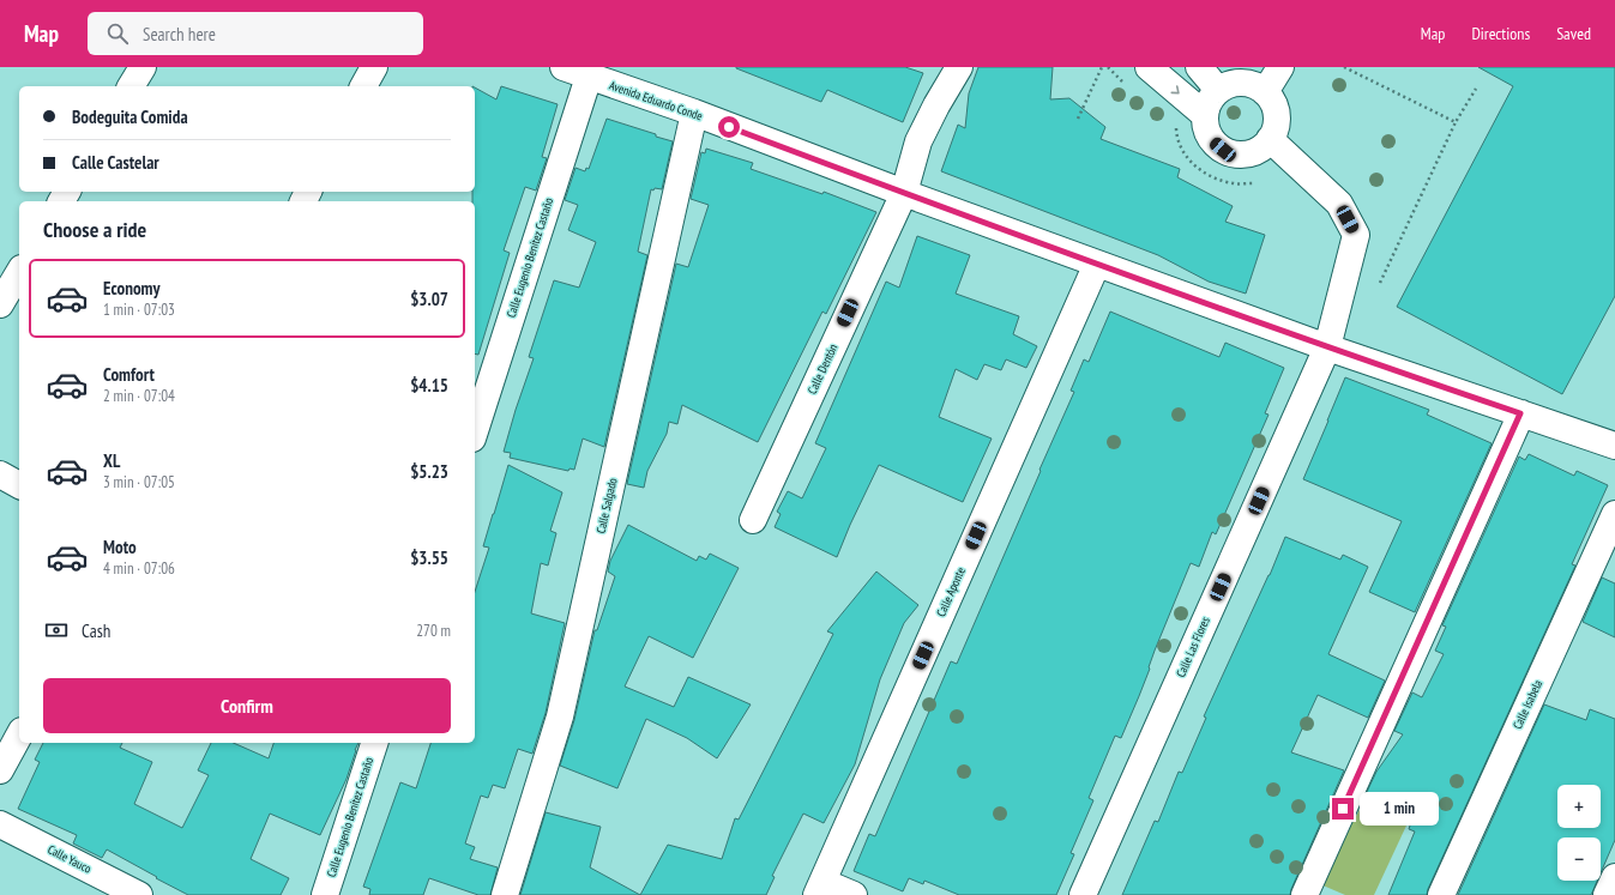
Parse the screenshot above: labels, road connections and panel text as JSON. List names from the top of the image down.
{
  "streets": {
    "street": [
      "Avenida Eduardo Conde",
      "Calle Eugenio Benítez Castaño",
      "Calle Dentón",
      "Calle Salgado",
      "Calle Aponte",
      "Calle Las Flores",
      "Calle Isabela",
      "Calle Yauco"
    ]
  },
  "crossings": [
    ["Avenida Eduardo Conde", "Calle Eugenio Benítez Castaño"],
    ["Avenida Eduardo Conde", "Calle Dentón"],
    ["Avenida Eduardo Conde", "Calle Salgado"],
    ["Avenida Eduardo Conde", "Calle Aponte"],
    ["Avenida Eduardo Conde", "Calle Las Flores"]
  ],
  "page": {
    "header": "Map",
    "search": "Search here",
    "nav": ["Map", "Directions", "Saved"],
    "banner": ["Bodeguita Comida", "Calle Castelar"],
    "heading": "Choose a ride",
    "list": [
      {
        "name": "Economy",
        "note": "1 min · 07:03",
        "value": "$3.07"
      },
      {
        "name": "Comfort",
        "note": "2 min · 07:04",
        "value": "$4.15"
      },
      {
        "name": "XL",
        "note": "3 min · 07:05",
        "value": "$5.23"
      },
      {
        "name": "Moto",
        "note": "4 min · 07:06",
        "value": "$3.55"
      }
    ],
    "pay": ["Cash", "270 m"],
    "buttons": "Confirm",
    "map_buttons": ["+", "−"],
    "bubble": "1 min"
  }
}
